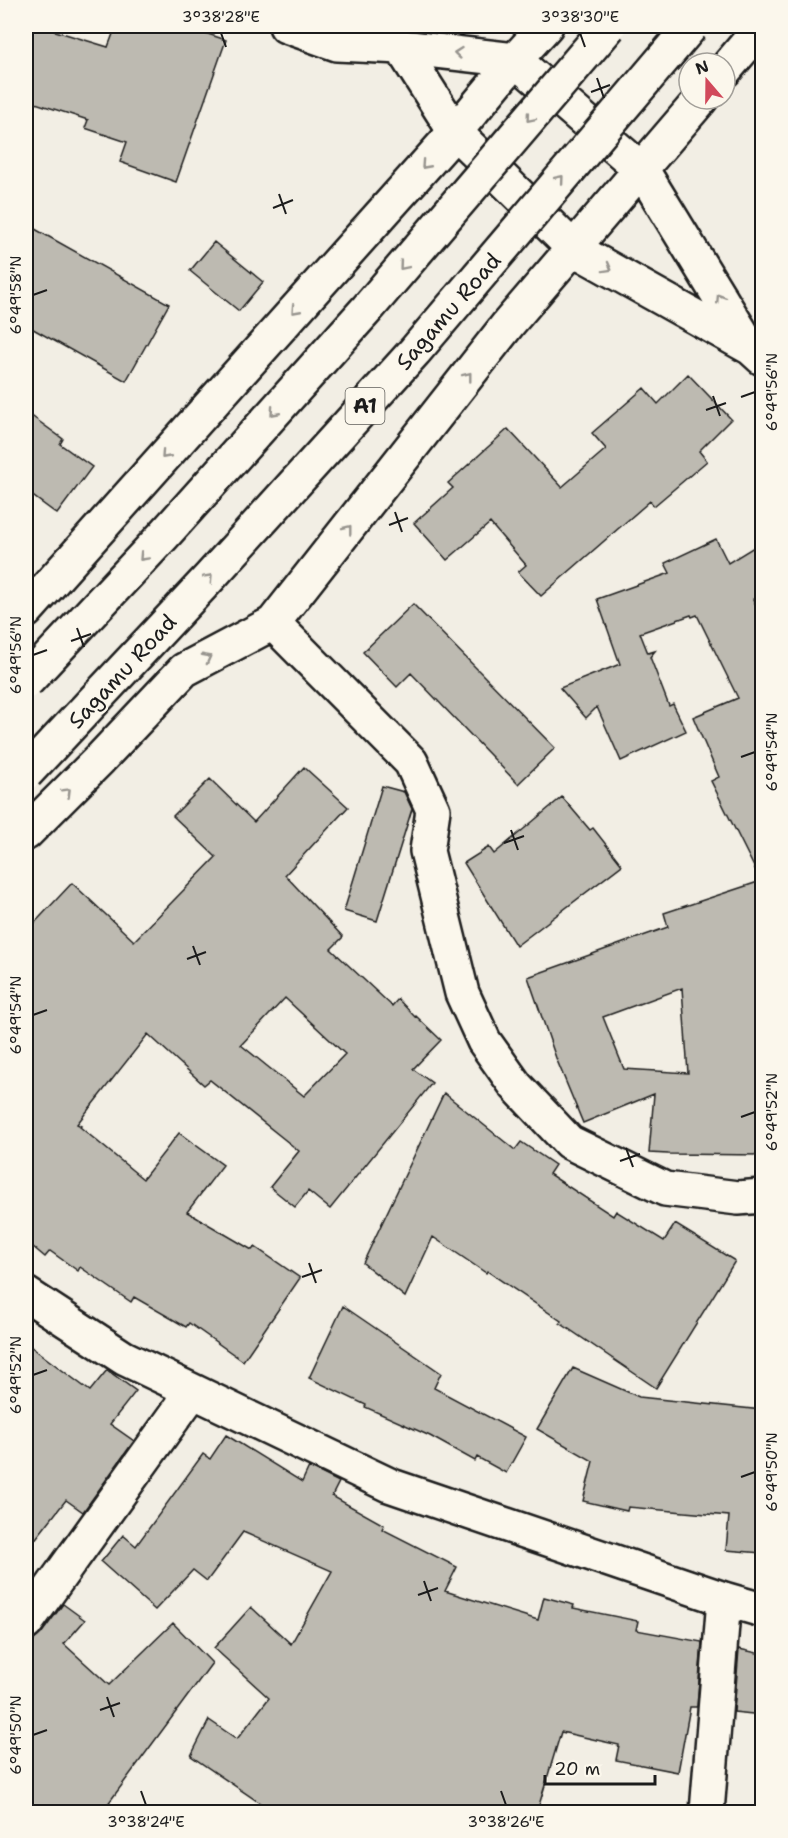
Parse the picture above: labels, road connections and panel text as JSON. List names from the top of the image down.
{
  "streets": {
    "main road": ["Sagamu Road", "A1"]
  },
  "scale_bar": "20 m",
  "north": "top",
  "coordinates": [
    "3°38'28\"E",
    "3°38'30\"E",
    "6°49'58\"N",
    "6°49'56\"N",
    "6°49'54\"N",
    "6°49'52\"N",
    "6°49'50\"N",
    "3°38'24\"E",
    "3°38'26\"E"
  ]
}
